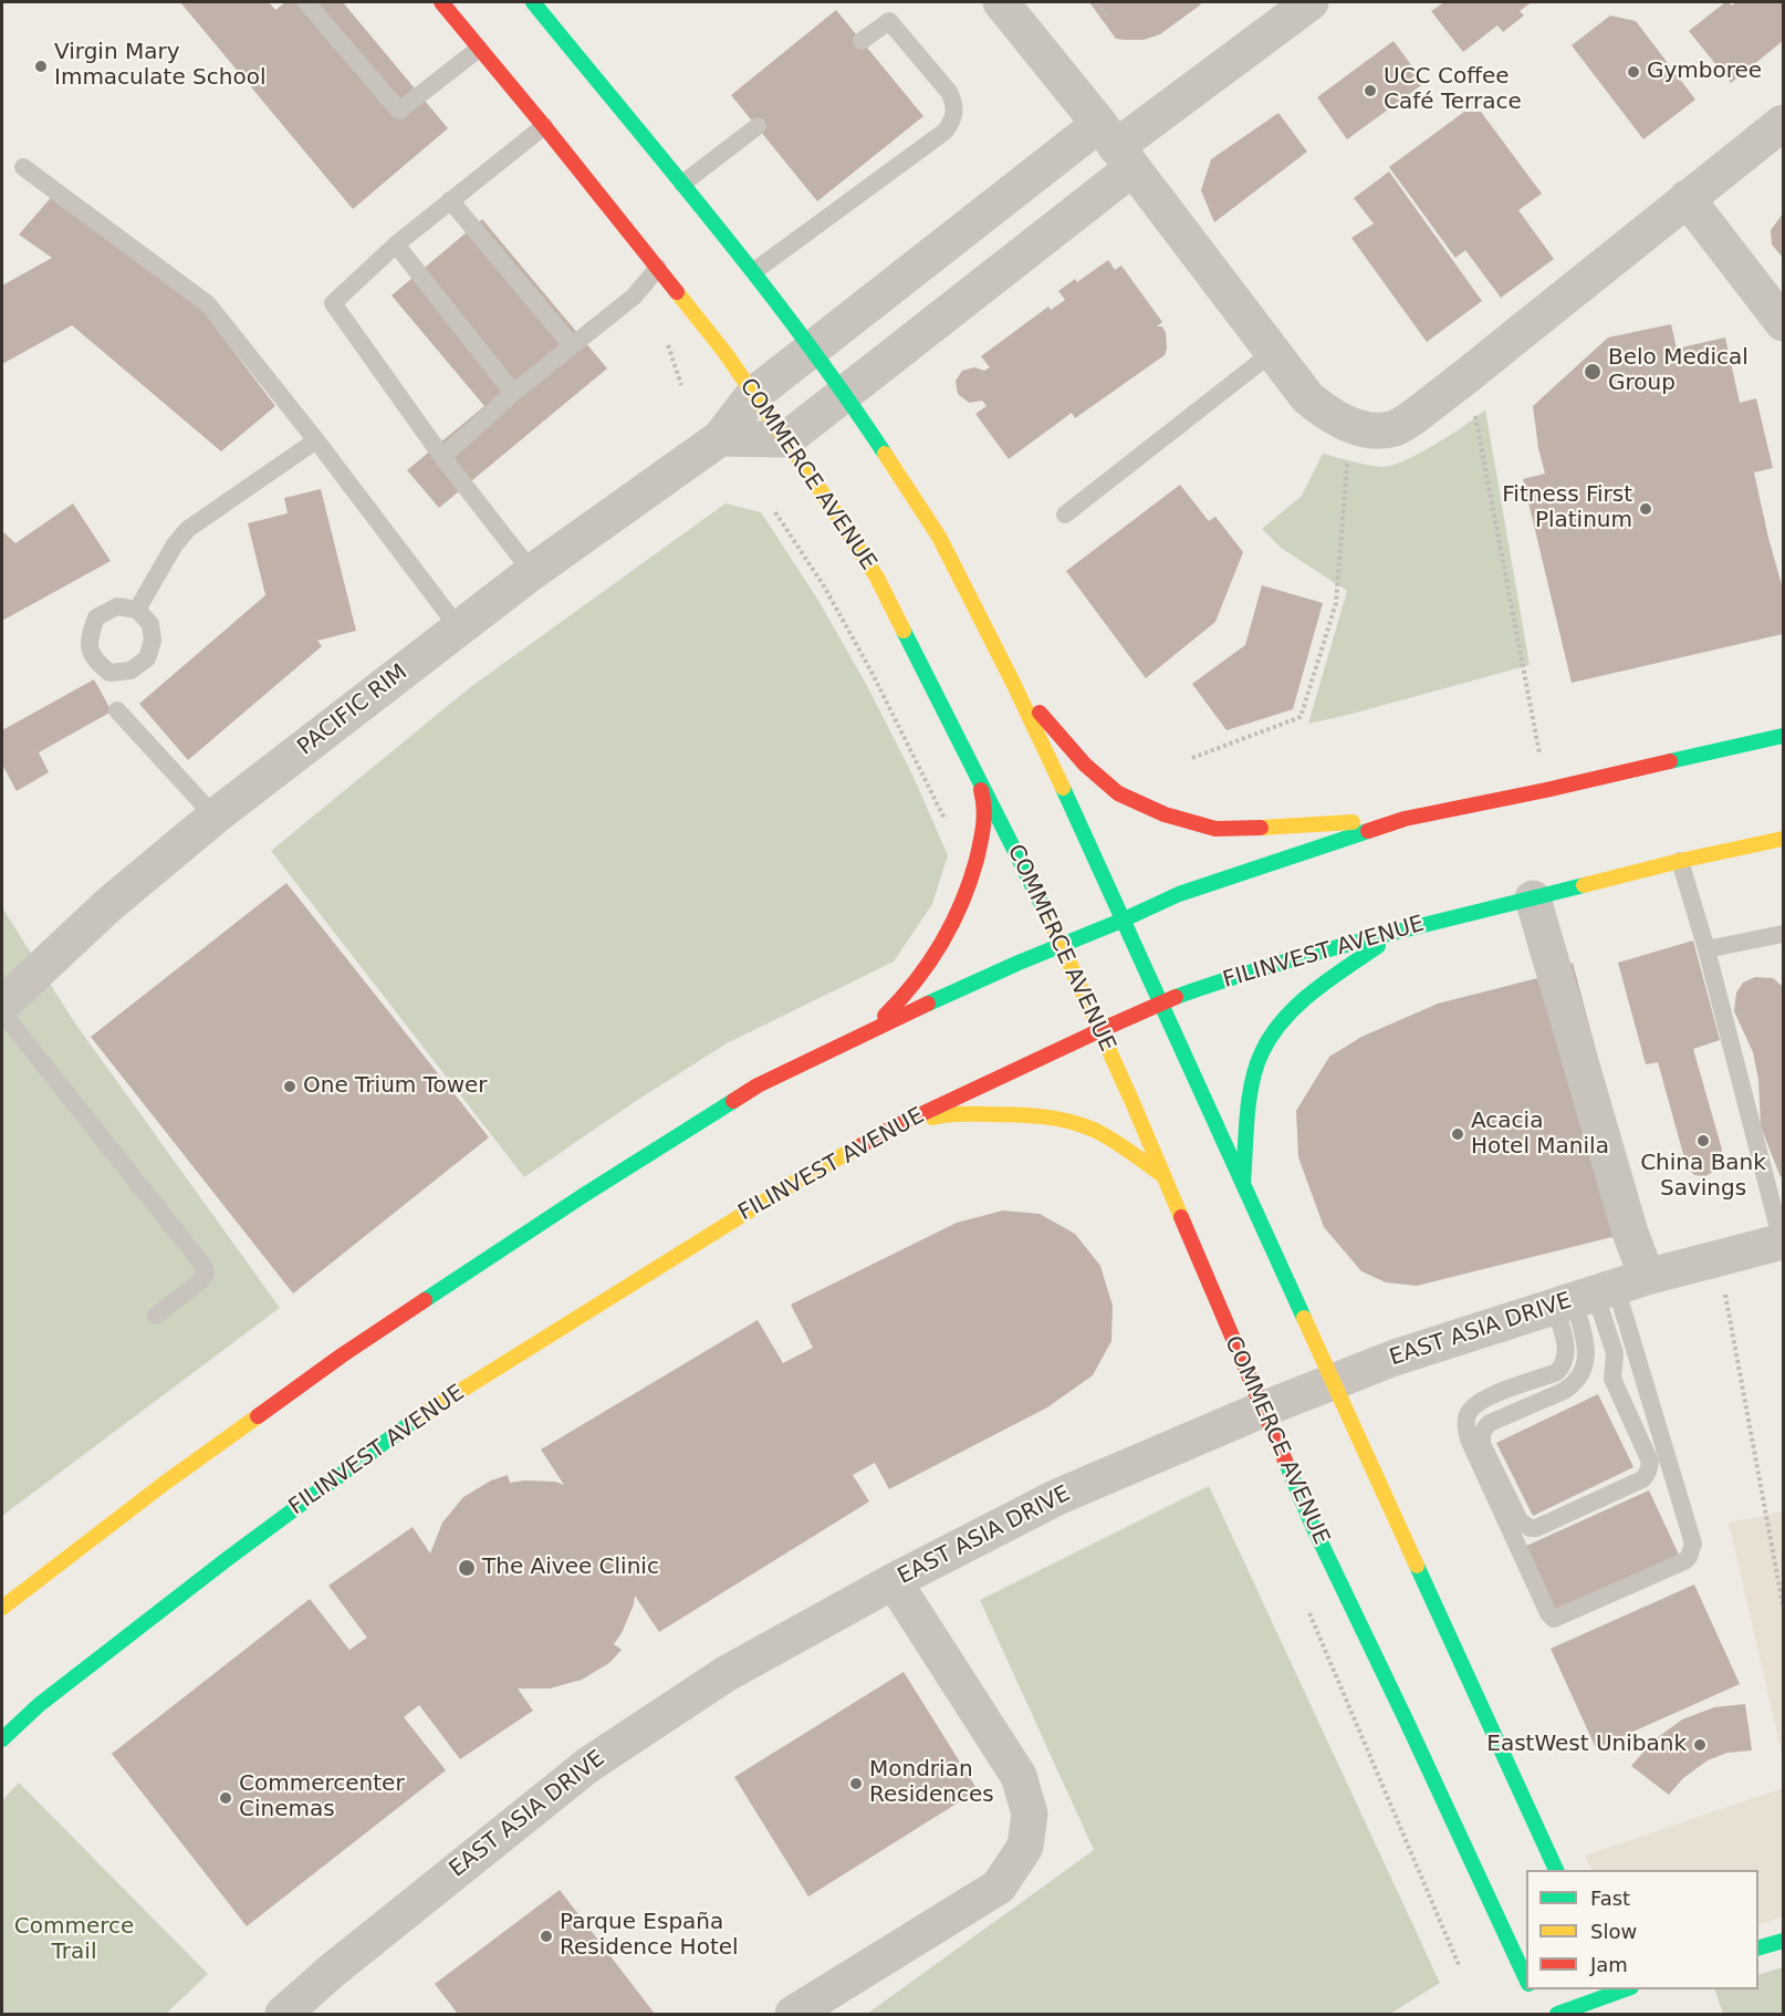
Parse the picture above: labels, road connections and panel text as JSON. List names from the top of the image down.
{
  "streets": {
    "main road": ["COMMERCE AVENUE", "FILINVEST AVENUE"],
    "street": ["PACIFIC RIM", "EAST ASIA DRIVE"]
  },
  "crossings": [
    ["COMMERCE AVENUE", "PACIFIC RIM"],
    ["COMMERCE AVENUE", "FILINVEST AVENUE"],
    ["COMMERCE AVENUE", "EAST ASIA DRIVE"]
  ],
  "parks": ["Commerce Trail"],
  "places": [
    "Virgin Mary Immaculate School",
    "Gymboree",
    "UCC Coffee Café Terrace",
    "Belo Medical Group",
    "Fitness First Platinum",
    "One Trium Tower",
    "Acacia Hotel Manila",
    "China Bank Savings",
    "The Aivee Clinic",
    "EastWest Unibank",
    "Mondrian Residences",
    "Commercenter Cinemas",
    "Parque España Residence Hotel"
  ],
  "legend": ["Fast", "Slow", "Jam"]
}
